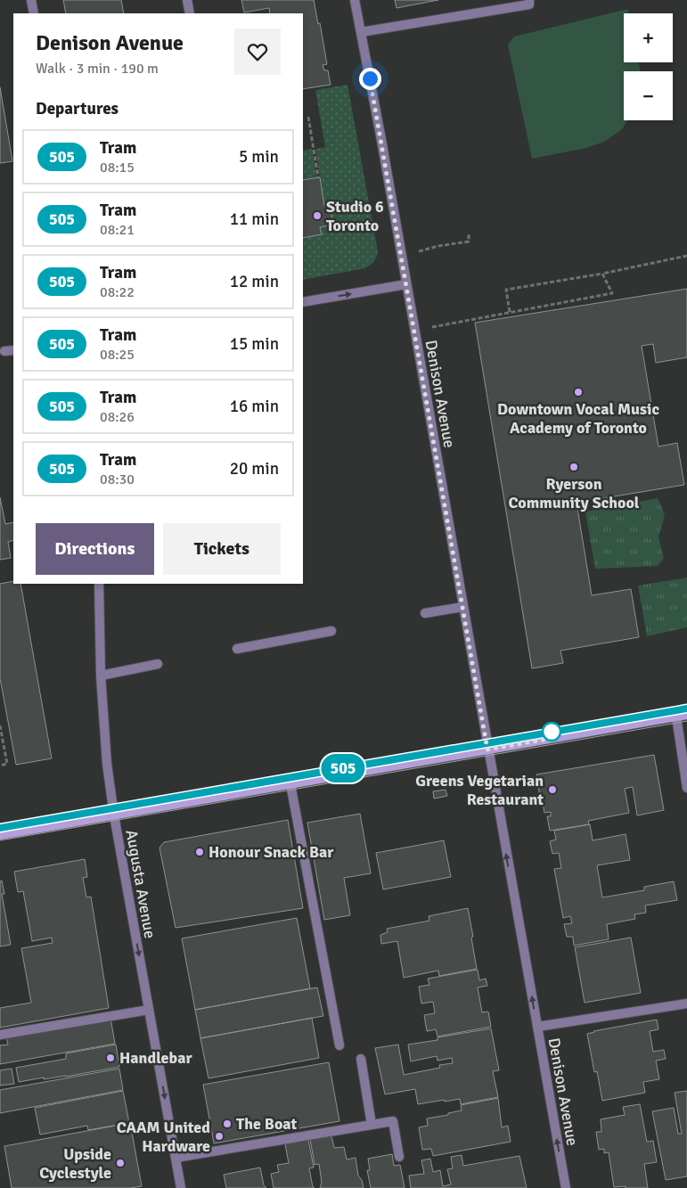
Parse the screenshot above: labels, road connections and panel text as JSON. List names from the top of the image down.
{
  "streets": {
    "street": ["Denison Avenue", "Augusta Avenue"]
  },
  "one_way": ["Denison Avenue", "Augusta Avenue"],
  "places": [
    "Studio 6 Toronto",
    "Downtown Vocal Music Academy of Toronto",
    "Ryerson Community School",
    "Greens Vegetarian Restaurant",
    "Honour Snack Bar",
    "Handlebar",
    "The Boat",
    "CAAM United Hardware",
    "Upside Cyclestyle"
  ],
  "lines": ["tram line 505"],
  "page": {
    "on_map": "505",
    "map_buttons": ["+", "−"],
    "heading": [
      ["Denison Avenue", "Walk · 3 min · 190 m"],
      "Departures"
    ],
    "list": [
      {
        "mark": "505",
        "name": "Tram",
        "note": "08:15",
        "value": "5 min"
      },
      {
        "mark": "505",
        "name": "Tram",
        "note": "08:21",
        "value": "11 min"
      },
      {
        "mark": "505",
        "name": "Tram",
        "note": "08:22",
        "value": "12 min"
      },
      {
        "mark": "505",
        "name": "Tram",
        "note": "08:25",
        "value": "15 min"
      },
      {
        "mark": "505",
        "name": "Tram",
        "note": "08:26",
        "value": "16 min"
      },
      {
        "mark": "505",
        "name": "Tram",
        "note": "08:30",
        "value": "20 min"
      }
    ],
    "buttons": ["Directions", "Tickets"]
  }
}
